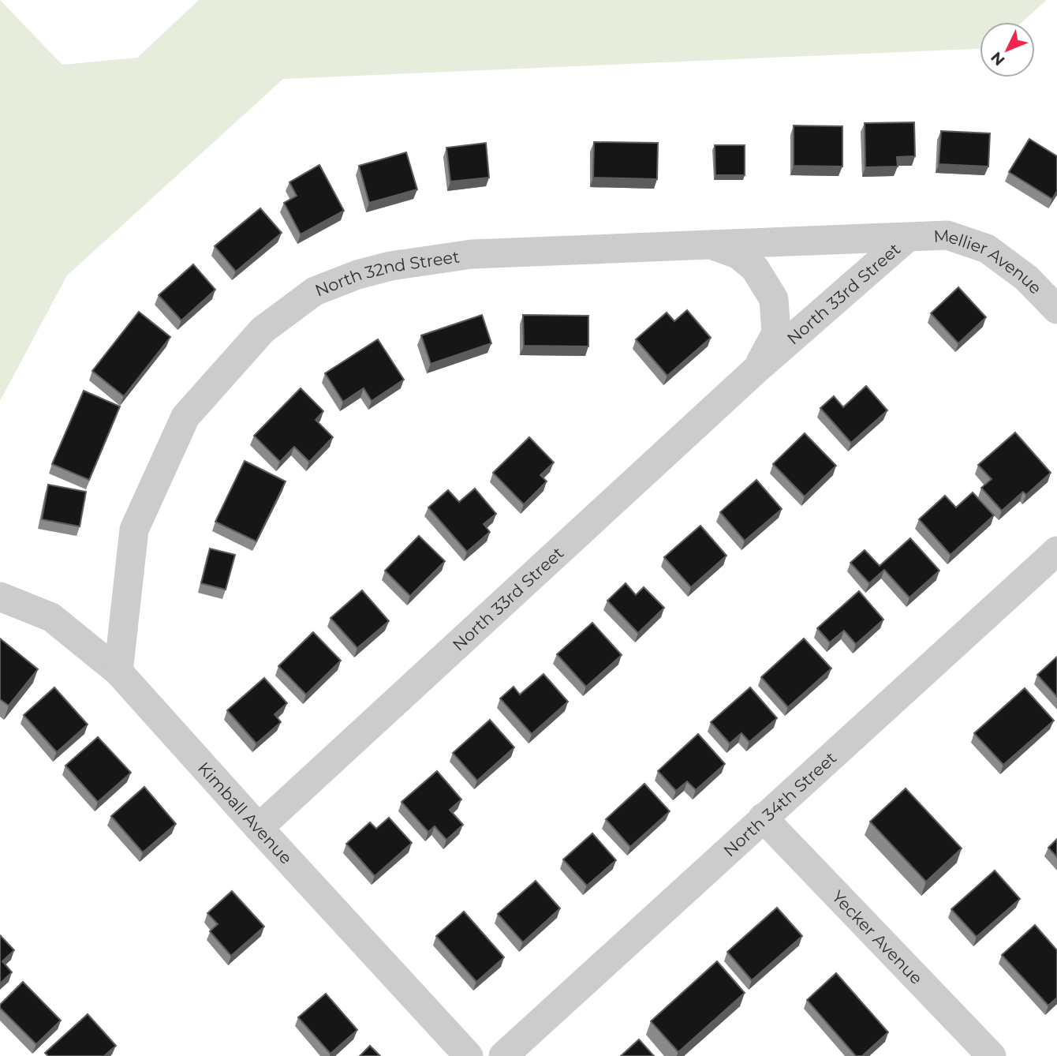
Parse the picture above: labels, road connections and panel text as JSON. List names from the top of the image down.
{
  "streets": {
    "street": [
      "Mellier Avenue",
      "North 32nd Street",
      "North 33rd Street",
      "North 34th Street",
      "Kimball Avenue",
      "Yecker Avenue"
    ]
  },
  "crossings": [
    ["Mellier Avenue", "North 32nd Street"],
    ["Mellier Avenue", "North 33rd Street"],
    ["North 32nd Street", "North 33rd Street"],
    ["North 32nd Street", "Kimball Avenue"],
    ["North 33rd Street", "Kimball Avenue"],
    ["North 34th Street", "Yecker Avenue"]
  ],
  "north": "bottom left"
}
